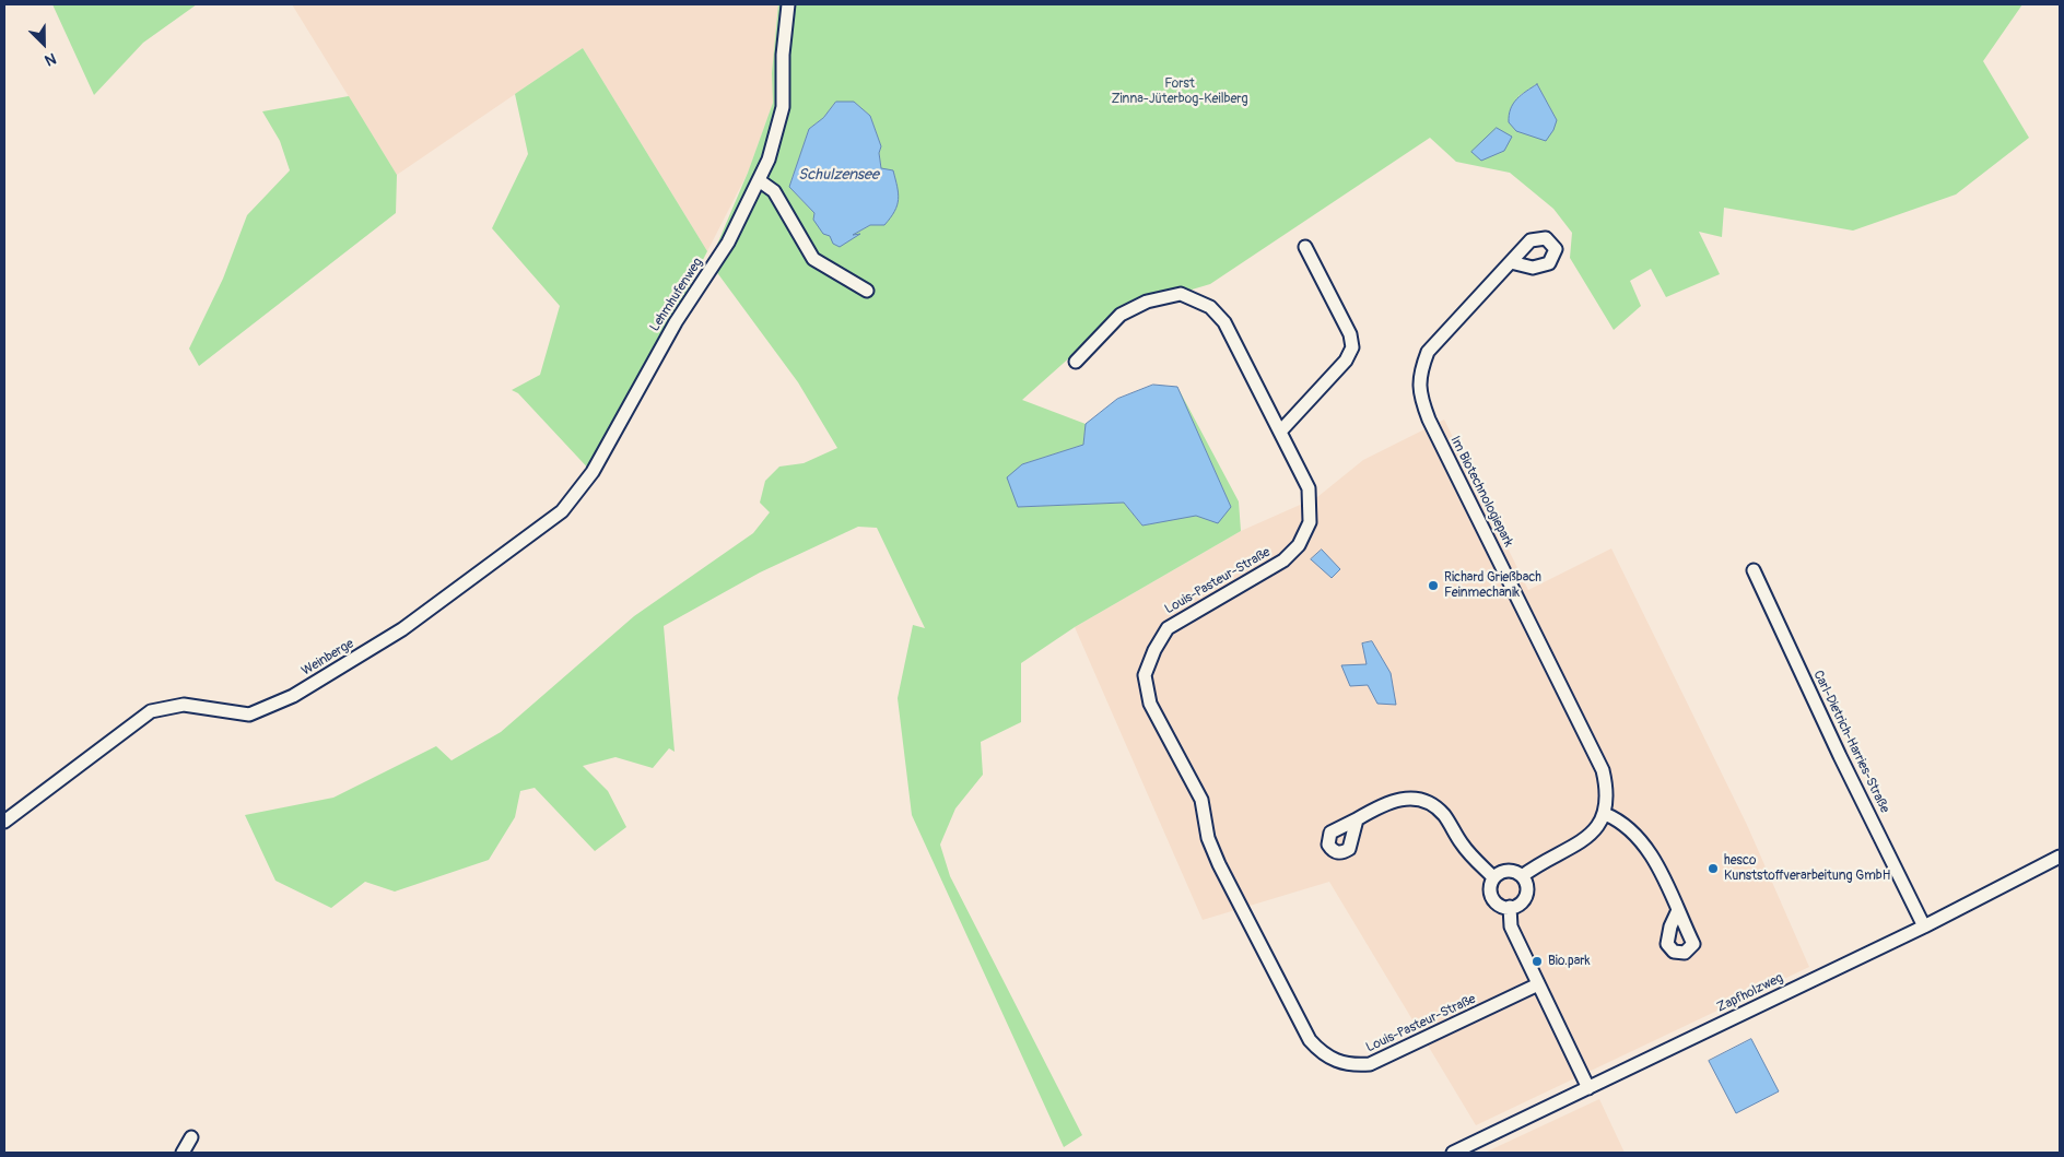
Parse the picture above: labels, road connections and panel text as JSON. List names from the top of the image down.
{
  "streets": {
    "street": [
      "Lehmhufenweg",
      "Im Biotechnologiepark",
      "Louis-Pasteur-Straße",
      "Weinberge",
      "Carl-Dietrich-Harries-Straße",
      "Zapfholzweg"
    ]
  },
  "crossings": [
    ["Lehmhufenweg", "Weinberge"],
    ["Carl-Dietrich-Harries-Straße", "Zapfholzweg"]
  ],
  "water": ["Schulzensee"],
  "parks": ["Forst Zinna-Jüterbog-Keilberg"],
  "places": ["Richard Grießbach Feinmechanik", "hesco Kunststoffverarbeitung GmbH", "Bio.park"],
  "north": "bottom right"
}
